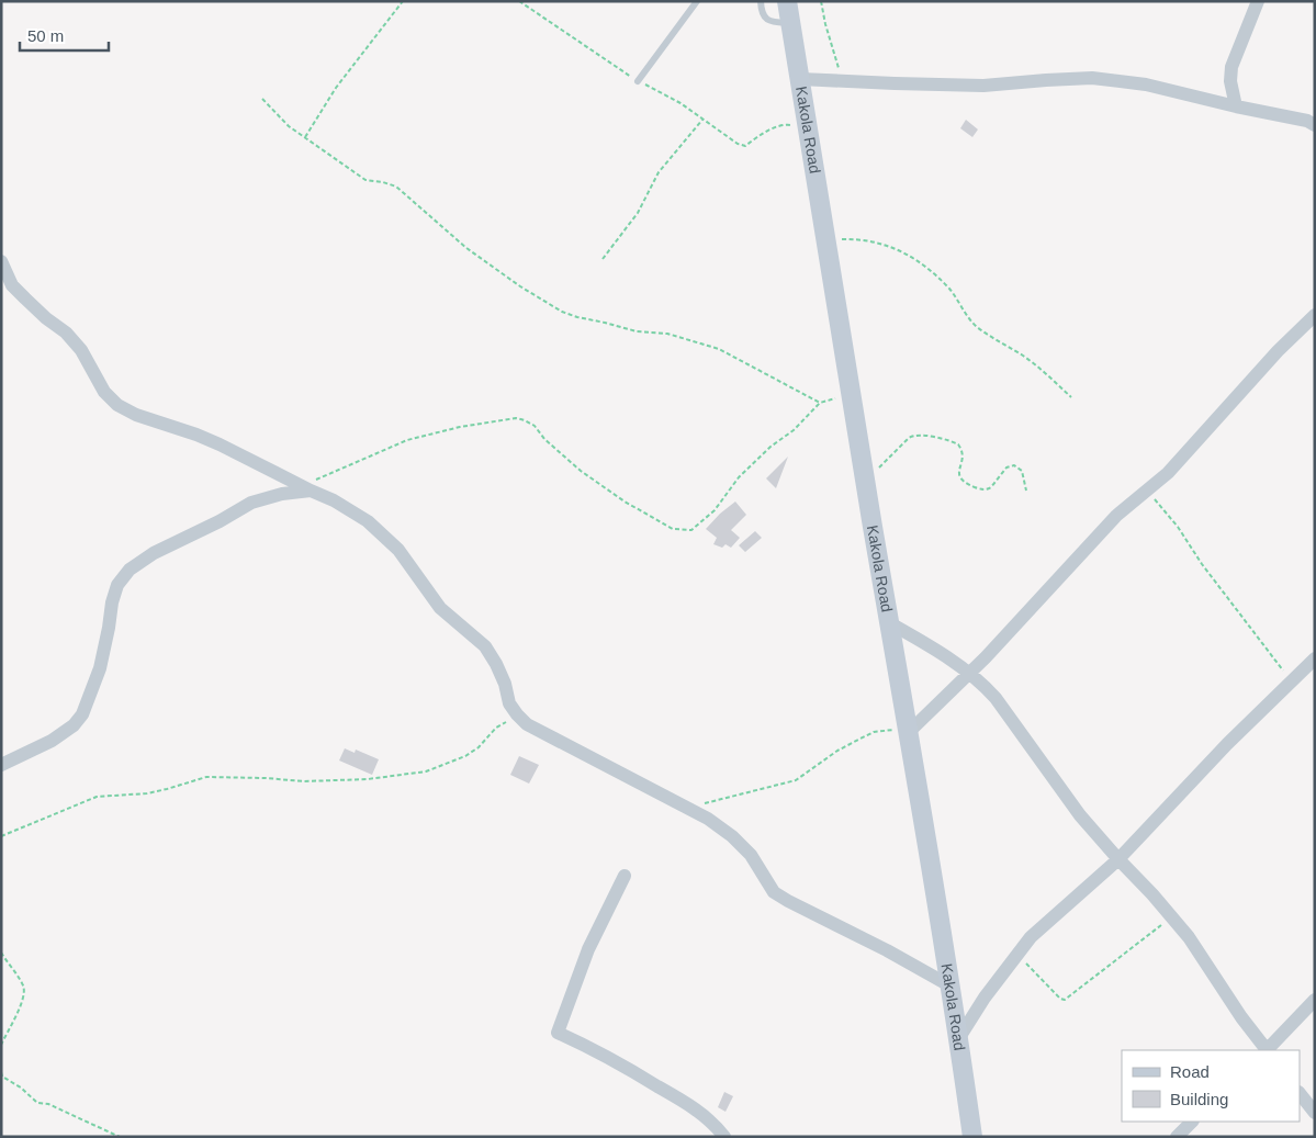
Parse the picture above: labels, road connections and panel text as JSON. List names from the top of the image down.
{
  "streets": {
    "main road": ["Kakola Road"]
  },
  "legend": ["Road", "Building"],
  "scale_bar": "50 m"
}
